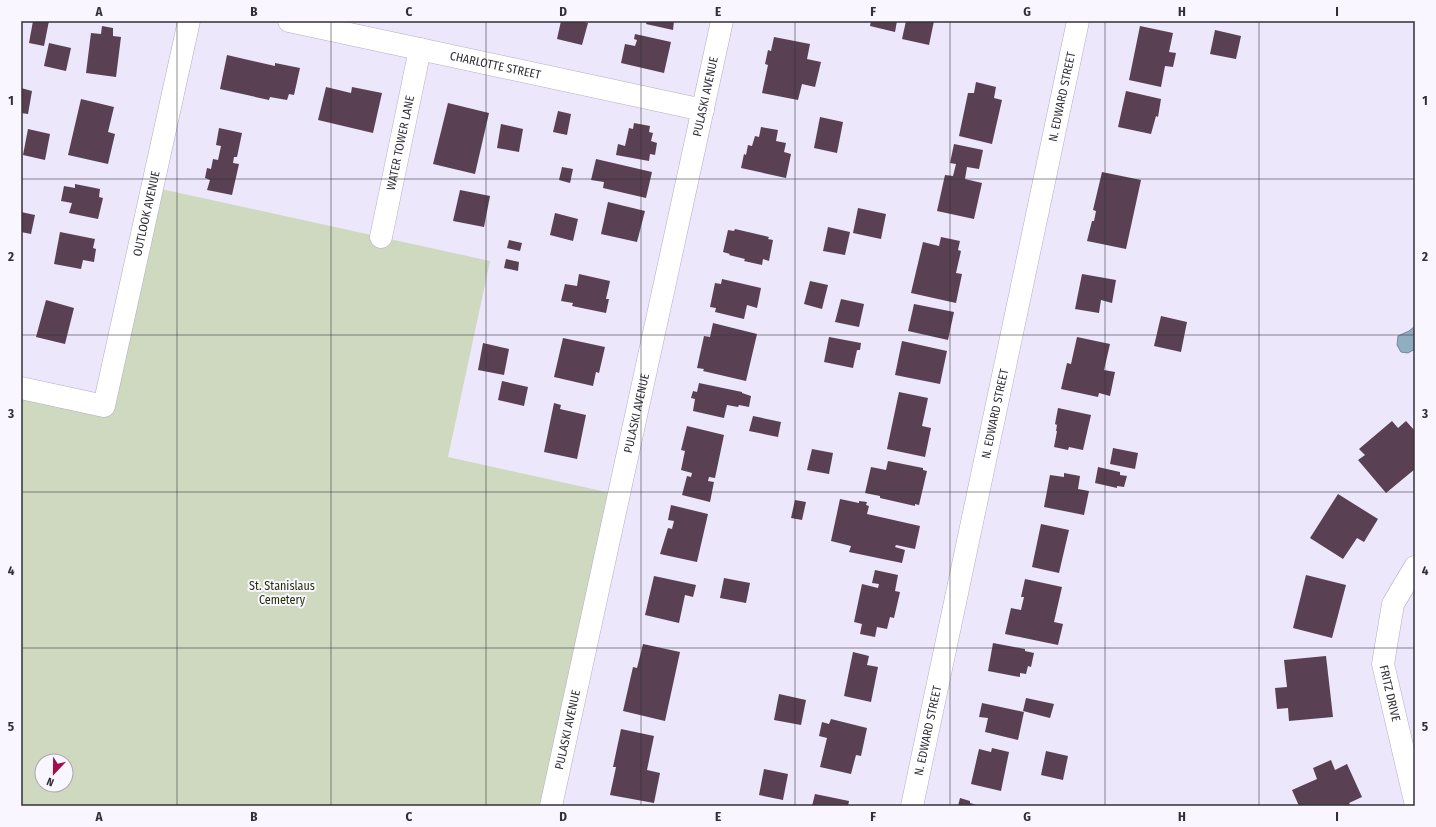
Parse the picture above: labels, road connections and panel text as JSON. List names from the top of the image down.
{
  "streets": {
    "street": [
      "CHARLOTTE STREET",
      "N. EDWARD STREET",
      "PULASKI AVENUE",
      "WATER TOWER LANE",
      "OUTLOOK AVENUE",
      "FRITZ DRIVE"
    ]
  },
  "crossings": [
    ["CHARLOTTE STREET", "PULASKI AVENUE"],
    ["CHARLOTTE STREET", "WATER TOWER LANE"]
  ],
  "parks": ["St. Stanislaus Cemetery"],
  "north": "bottom",
  "grid": {
    "columns": [
      "A",
      "B",
      "C",
      "D",
      "E",
      "F",
      "G",
      "H",
      "I"
    ],
    "rows": [
      "1",
      "2",
      "3",
      "4",
      "5"
    ]
  }
}
